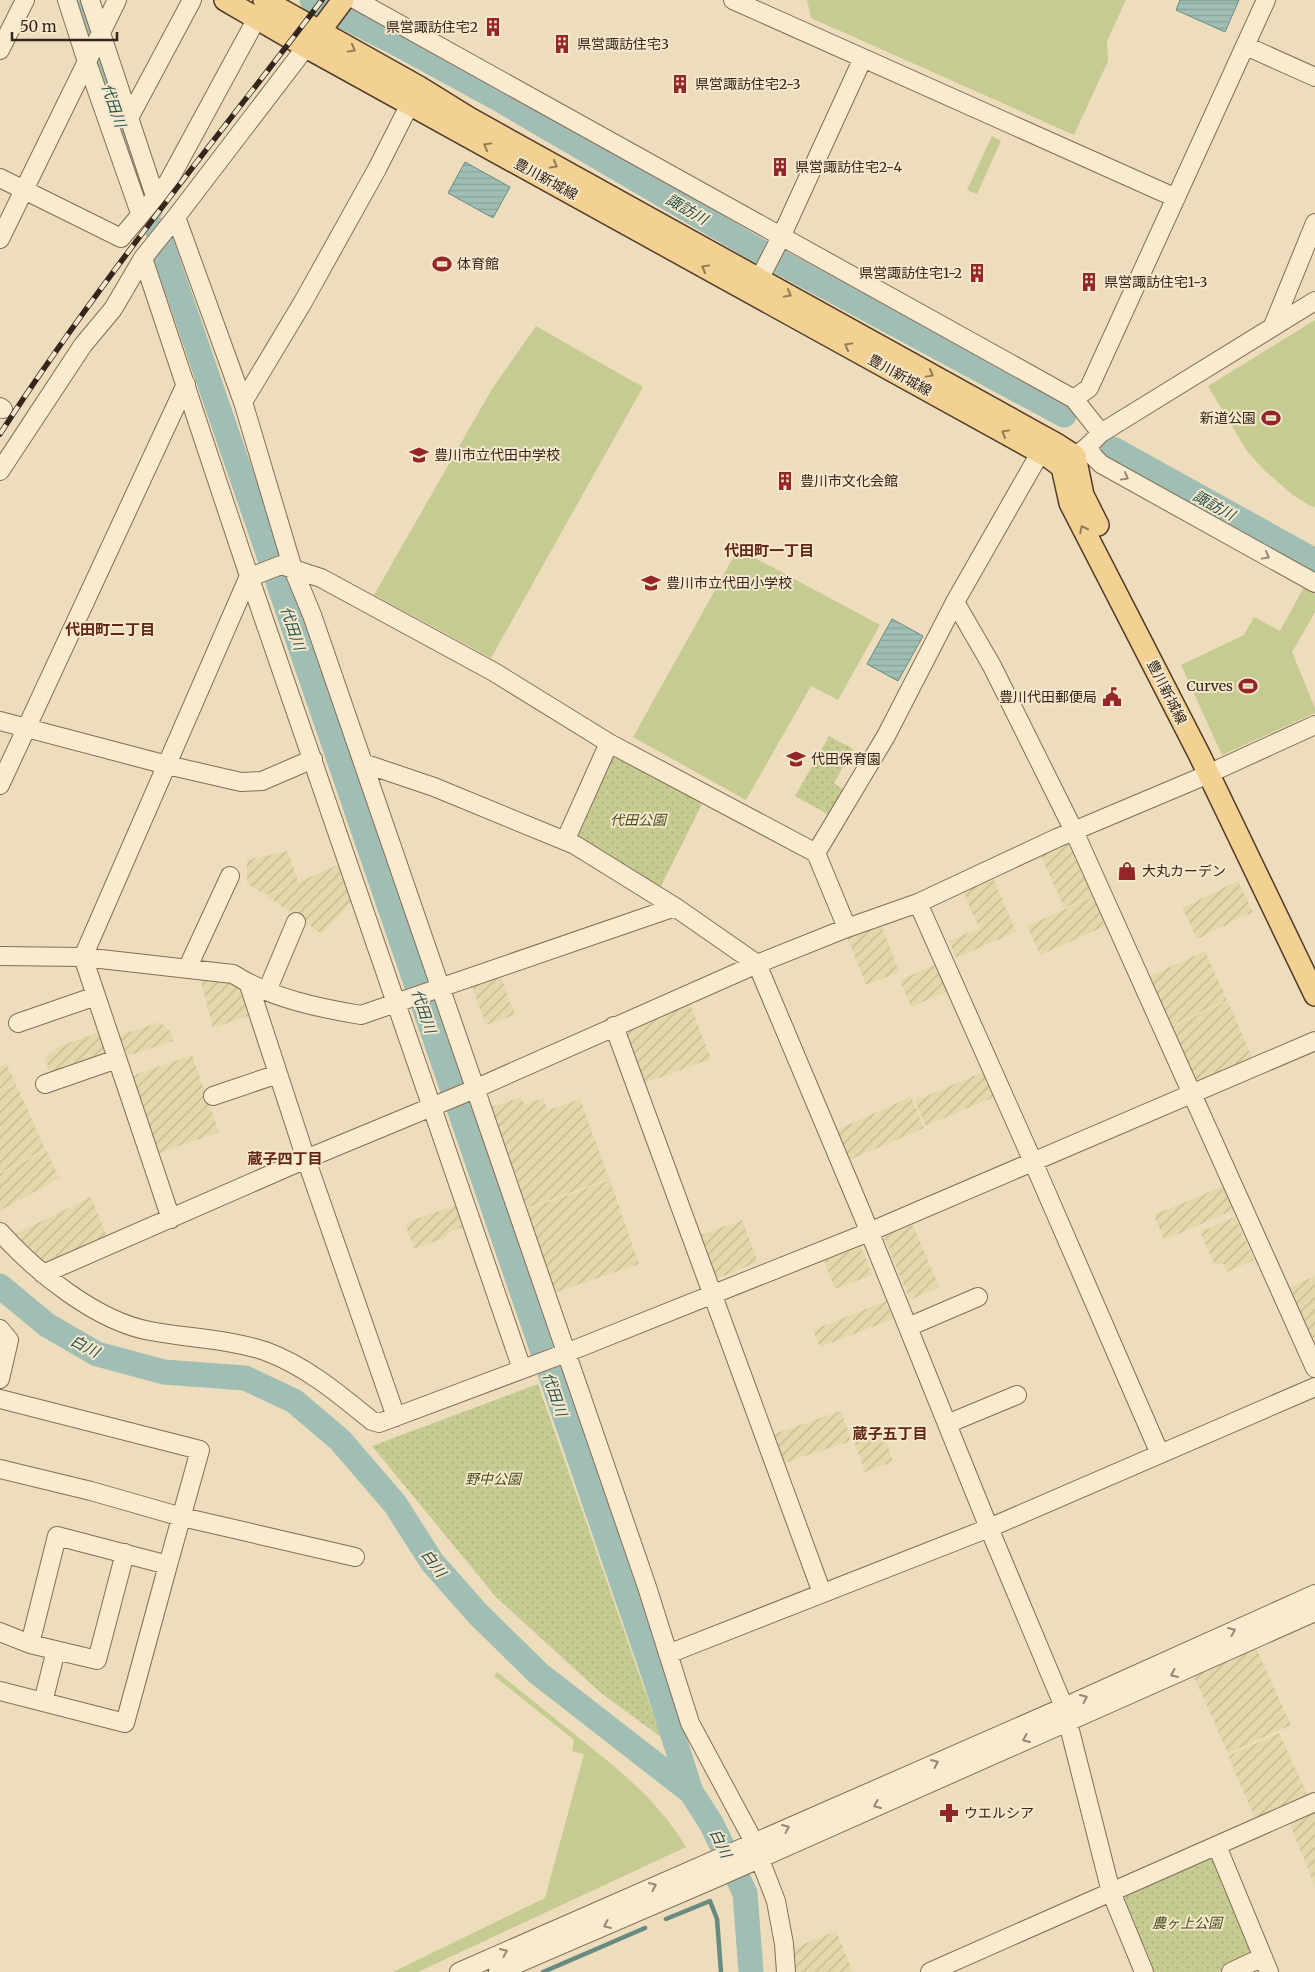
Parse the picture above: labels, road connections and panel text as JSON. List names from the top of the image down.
{
  "streets": {
    "main road": ["豊川新城線"]
  },
  "districts": [
    "代田町一丁目",
    "代田町二丁目",
    "蔵子四丁目",
    "蔵子五丁目"
  ],
  "water": ["代田川", "諏訪川", "白川"],
  "parks": ["代田公園", "野中公園", "農ヶ上公園"],
  "places": {
    "building": [
      "県営諏訪住宅2",
      "県営諏訪住宅3",
      "県営諏訪住宅2-3",
      "県営諏訪住宅2-4",
      "県営諏訪住宅1-2",
      "県営諏訪住宅1-3",
      "豊川市文化会館"
    ],
    "sports": ["体育館", "新道公園", "Curves"],
    "school or university": ["豊川市立代田中学校", "豊川市立代田小学校", "代田保育園"],
    "public building": ["豊川代田郵便局"],
    "shop": ["大丸カーデン"],
    "pharmacy": ["ウエルシア"]
  },
  "scale_bar": "50 m"
}
